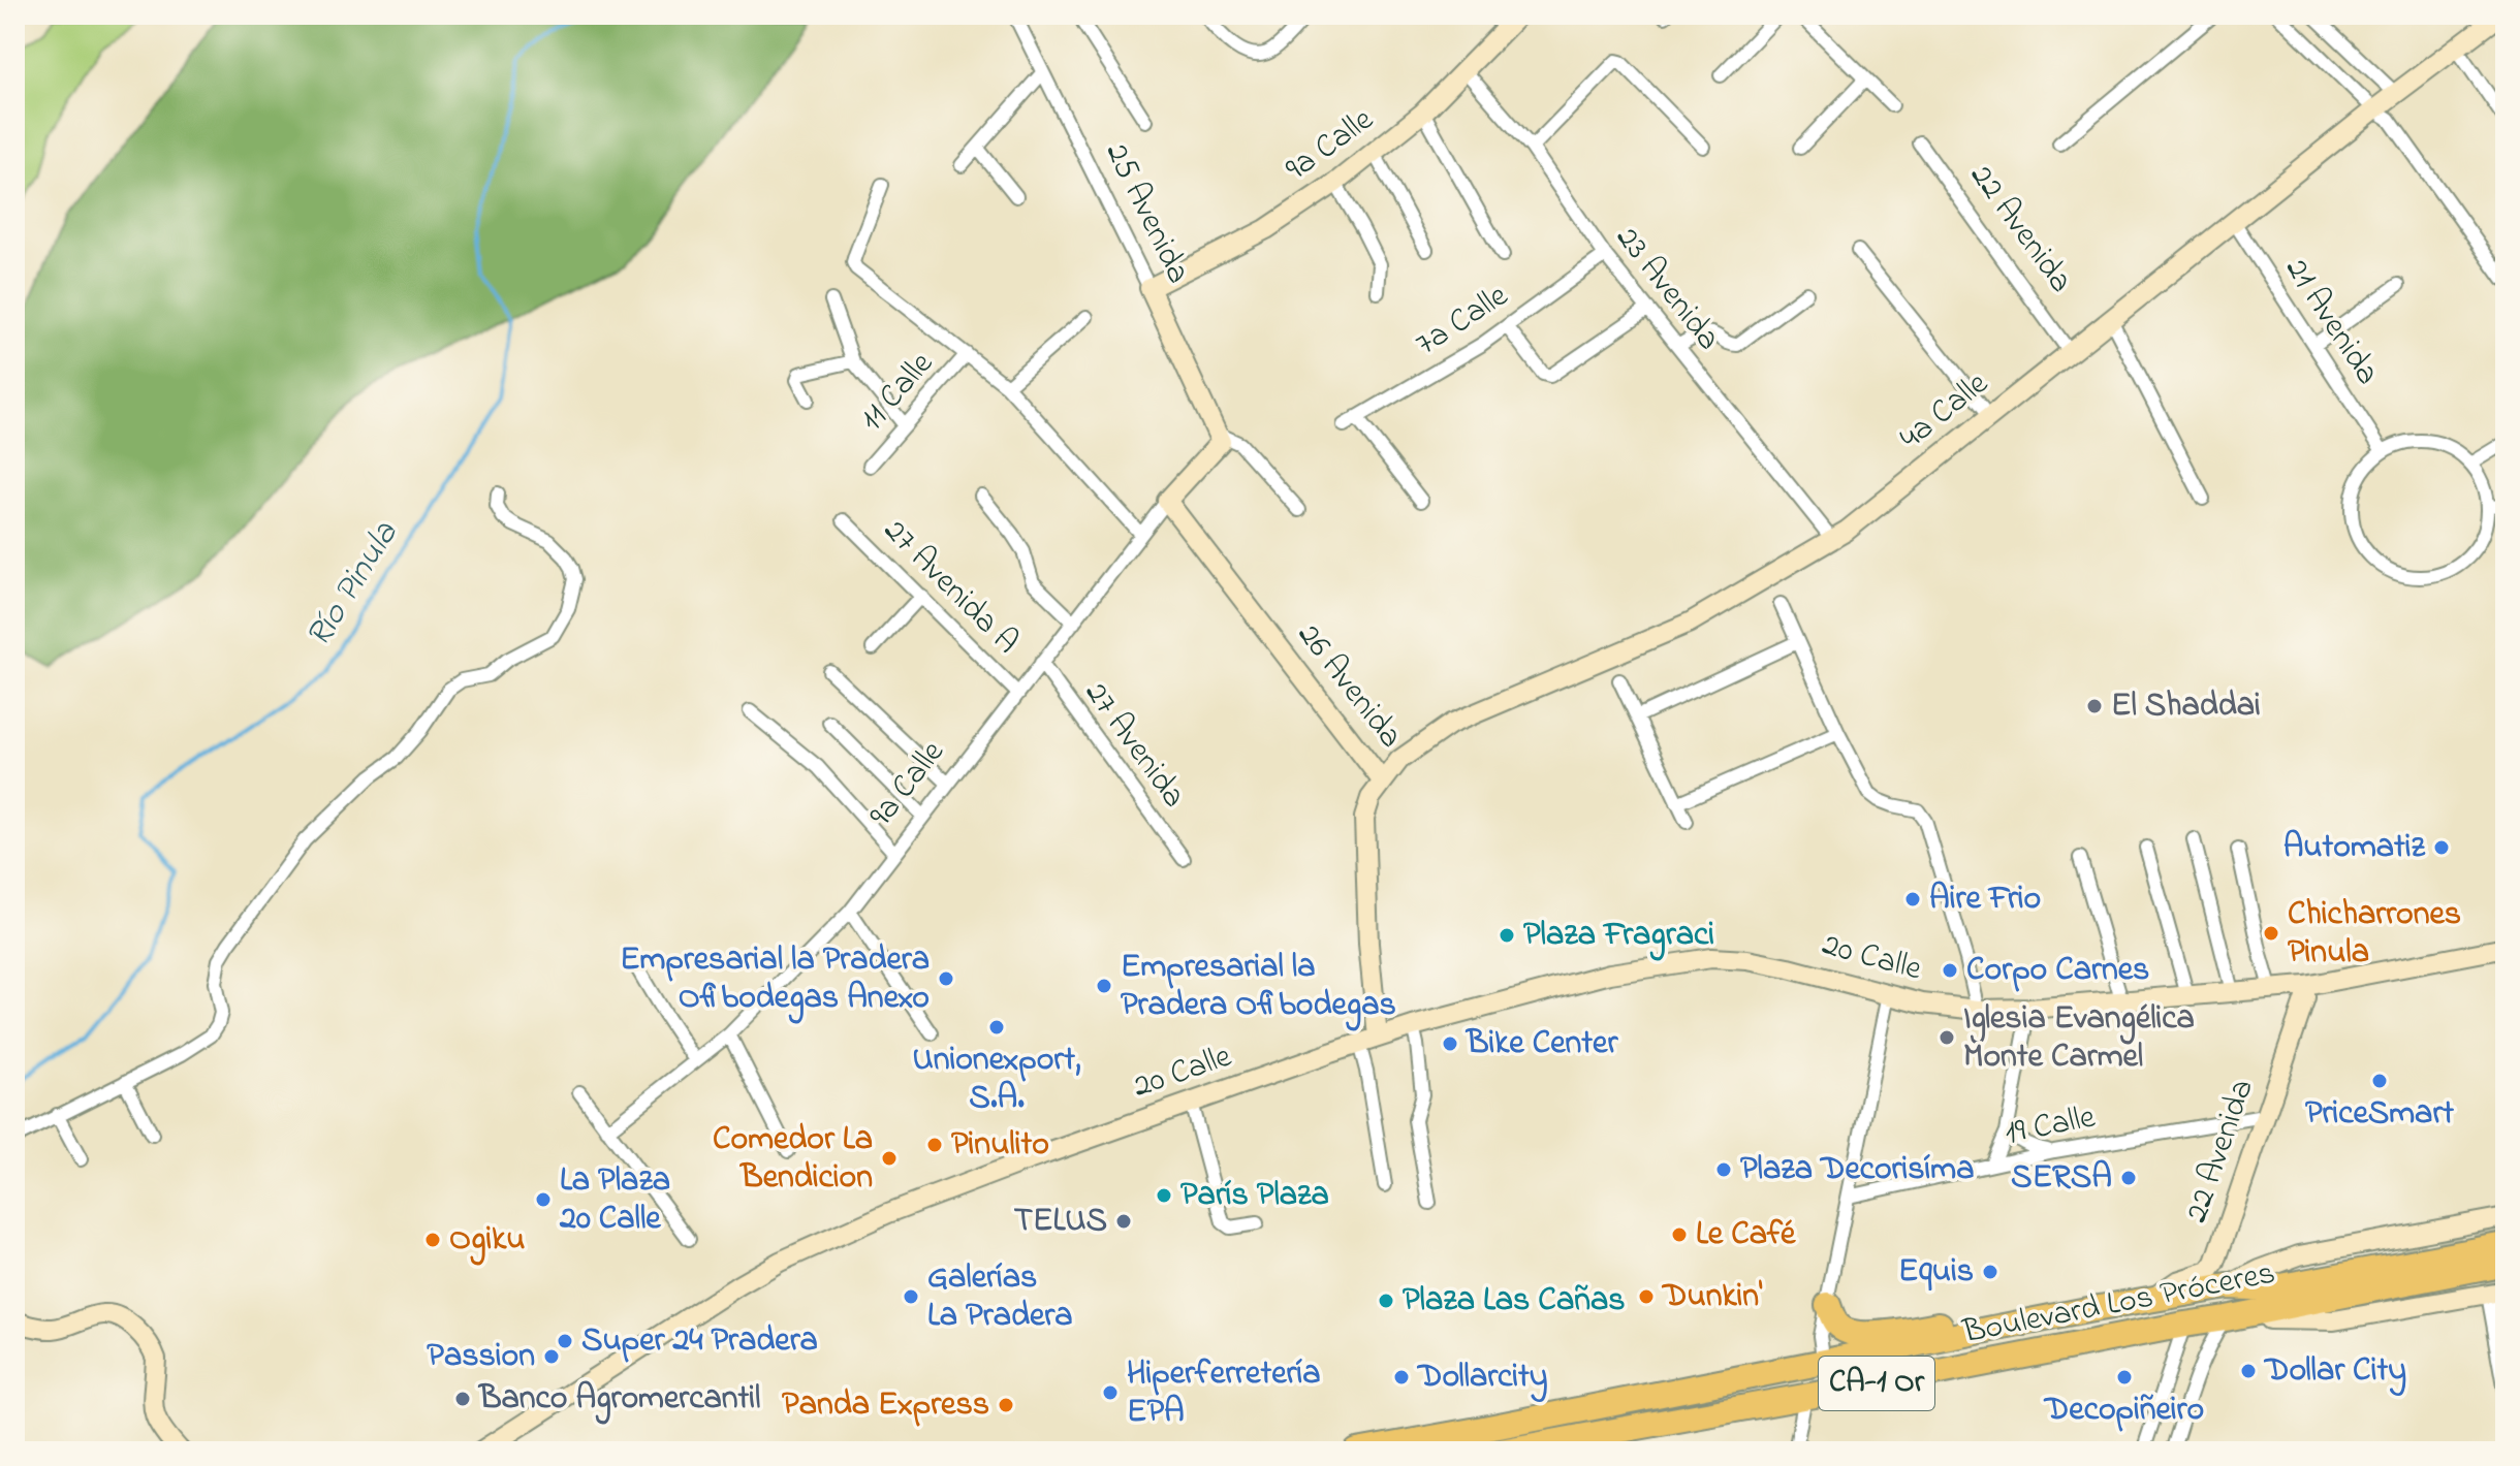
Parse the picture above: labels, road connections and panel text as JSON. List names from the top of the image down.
{
  "streets": {
    "highway": ["Boulevard Los Próceres", "CA-1 Or"],
    "street": [
      "9a Calle",
      "25 Avenida",
      "22 Avenida",
      "23 Avenida",
      "7a Calle",
      "21 Avenida",
      "11 Calle",
      "4a Calle",
      "27 Avenida A",
      "26 Avenida",
      "27 Avenida",
      "20 Calle",
      "19 Calle"
    ]
  },
  "crossings": [
    ["9a Calle", "25 Avenida"],
    ["9a Calle", "23 Avenida"],
    ["9a Calle", "27 Avenida A"],
    ["9a Calle", "26 Avenida"],
    ["9a Calle", "27 Avenida"],
    ["22 Avenida", "4a Calle"],
    ["22 Avenida", "20 Calle"],
    ["22 Avenida", "19 Calle"],
    ["22 Avenida", "Boulevard Los Próceres"],
    ["23 Avenida", "7a Calle"],
    ["23 Avenida", "4a Calle"],
    ["21 Avenida", "4a Calle"],
    ["4a Calle", "26 Avenida"],
    ["26 Avenida", "20 Calle"]
  ],
  "water": ["Río Pinula"],
  "places": [
    "El Shaddai",
    "Automatiz",
    "Aire Frio",
    "Chicharrones Pinula",
    "Plaza Fragraci",
    "Corpo Carnes",
    "Empresarial la Pradera Ofibodegas Anexo",
    "Empresarial la Pradera Ofibodegas",
    "Unionexport, S.A.",
    "Iglesia Evangélica Monte Carmel",
    "Bike Center",
    "PriceSmart",
    "Pinulito",
    "Comedor La Bendicion",
    "Plaza Decorisíma",
    "SERSA",
    "París Plaza",
    "La Plaza 20 Calle",
    "TELUS",
    "Le Café",
    "Ogiku",
    "Equis",
    "Galerías La Pradera",
    "Dunkin'",
    "Plaza Las Cañas",
    "Super 24 Pradera",
    "Passion",
    "Dollar City",
    "Dollarcity",
    "Decopiñeiro",
    "Hiperferretería EPA",
    "Banco Agromercantil",
    "Panda Express"
  ]
}
